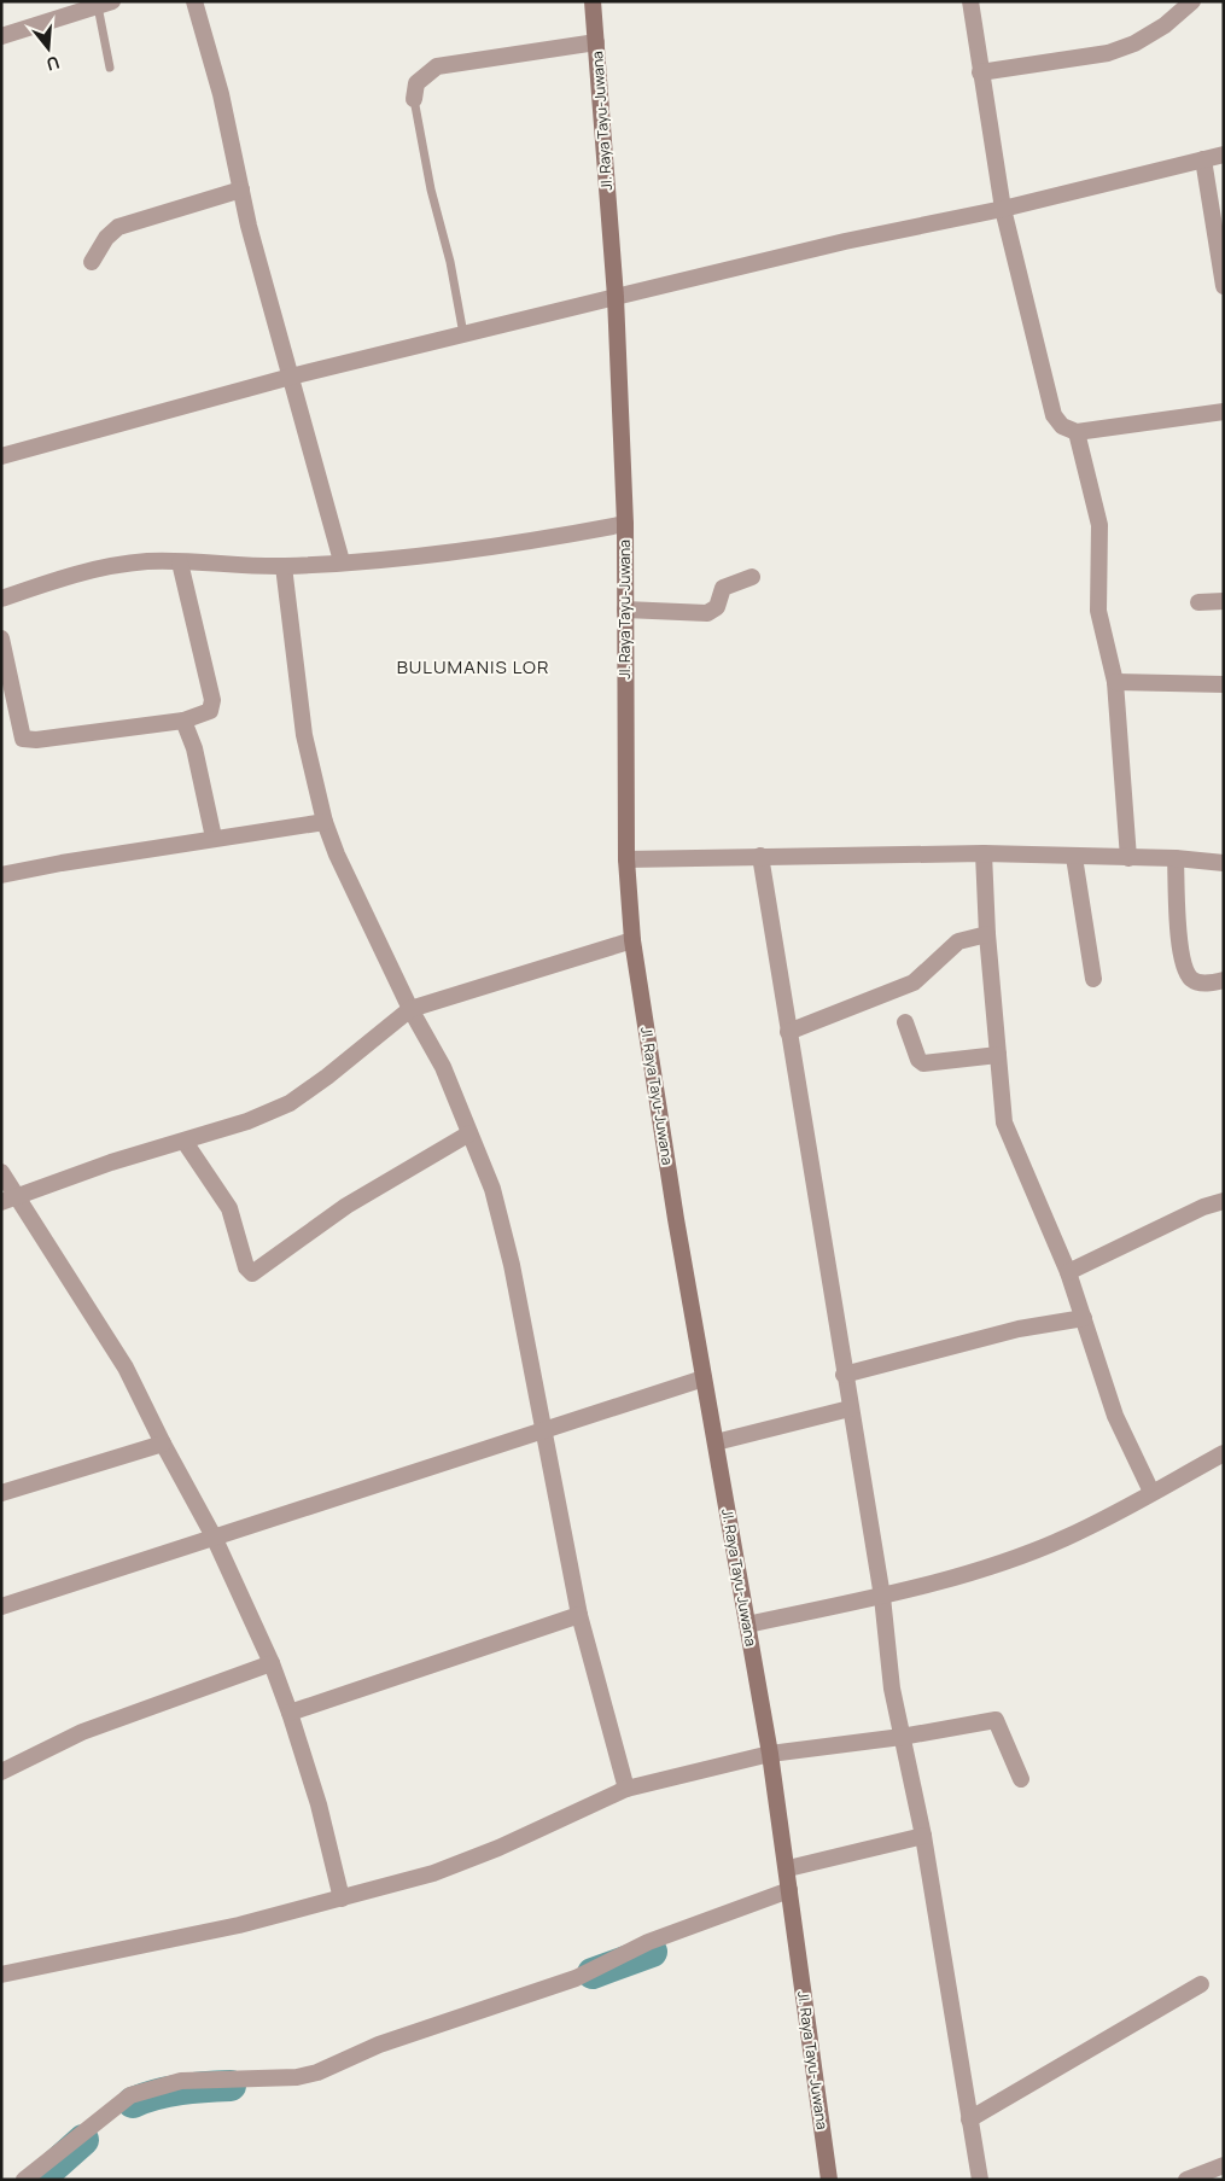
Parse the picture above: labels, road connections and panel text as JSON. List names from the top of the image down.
{
  "streets": {
    "main road": ["Jl. Raya Tayu-Juwana"]
  },
  "districts": ["BULUMANIS LOR"],
  "north": "bottom"
}
